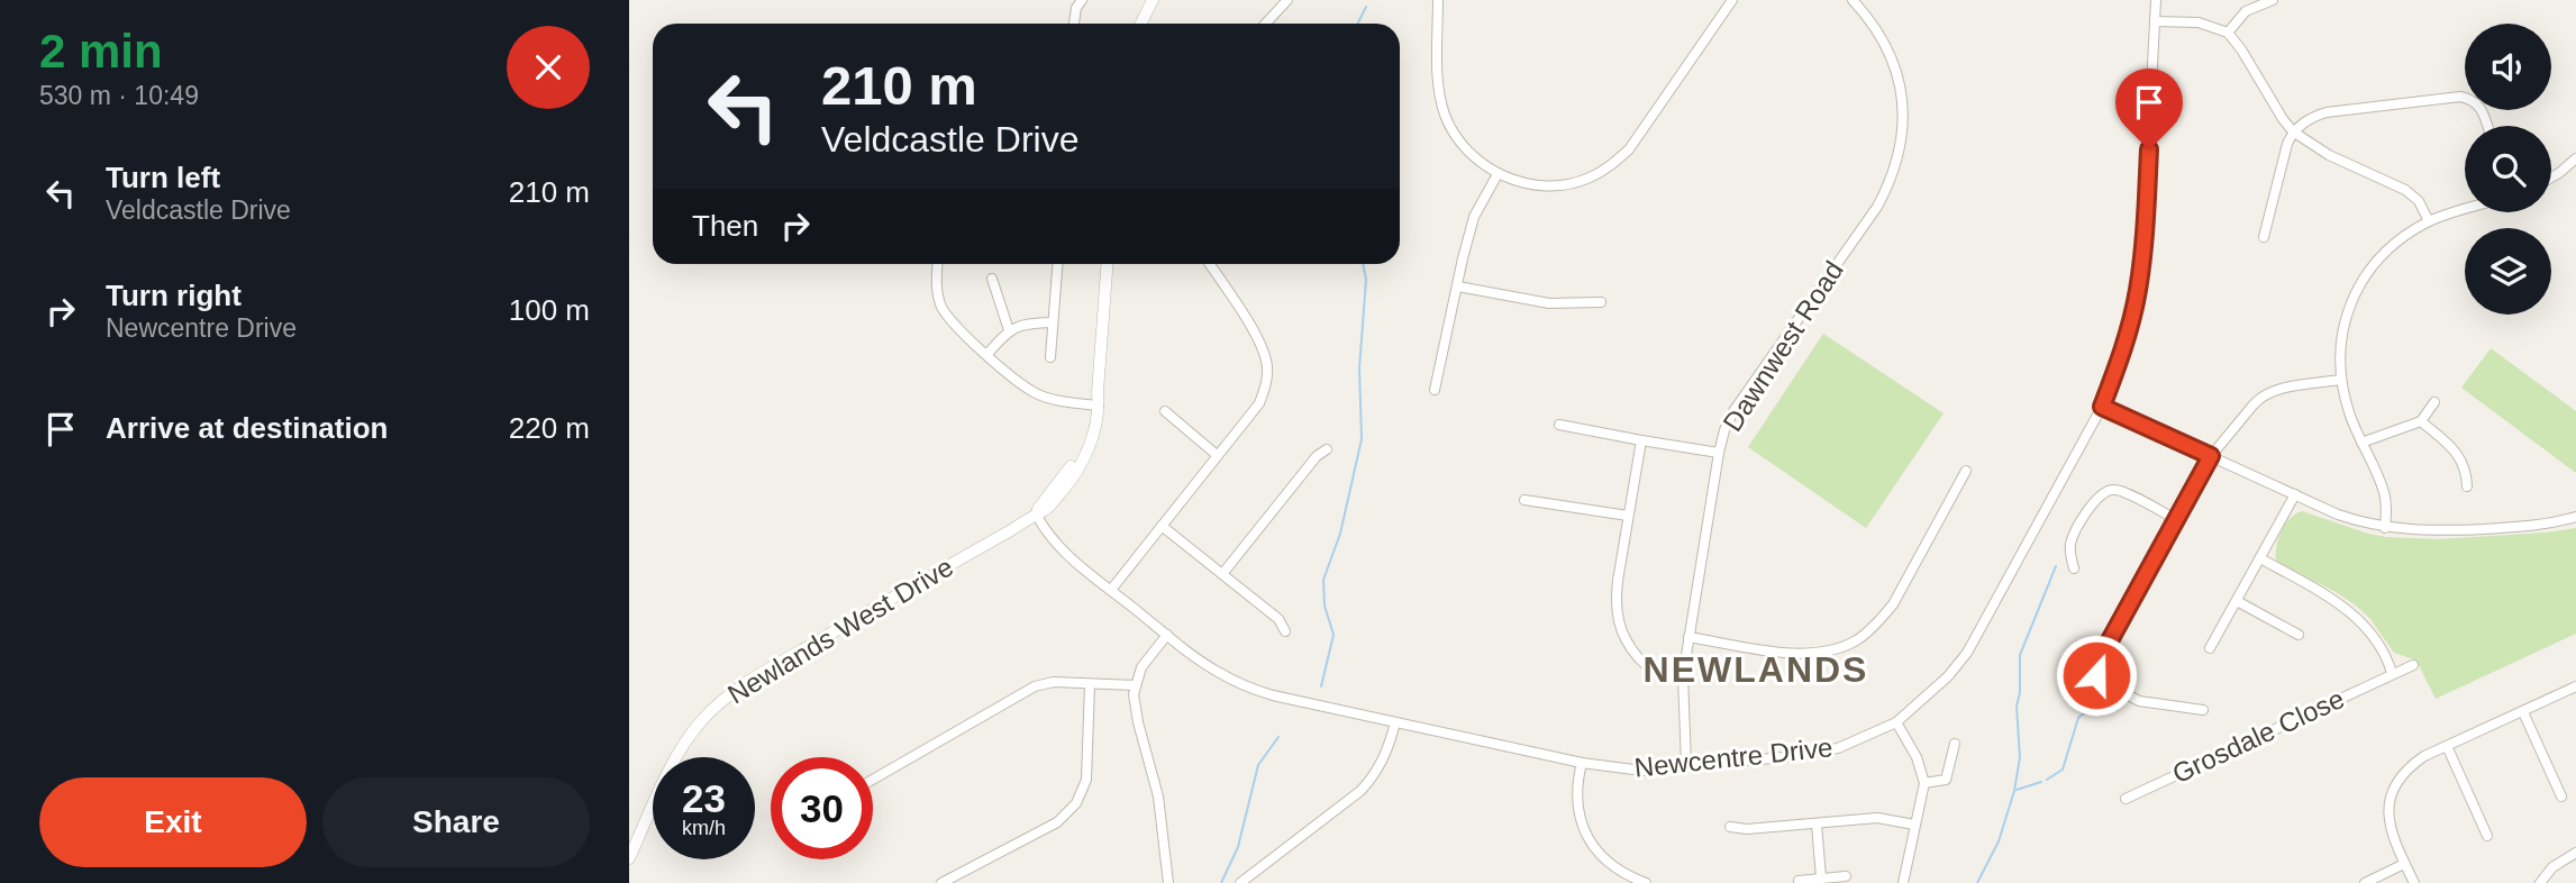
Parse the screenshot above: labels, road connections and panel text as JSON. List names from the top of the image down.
{
  "streets": {
    "street": [
      "Dawnwest Road",
      "Newlands West Drive",
      "Grosdale Close",
      "Newcentre Drive"
    ]
  },
  "crossings": [
    ["Dawnwest Road", "Newcentre Drive"],
    ["Newlands West Drive", "Newcentre Drive"]
  ],
  "districts": ["NEWLANDS"],
  "page": {
    "heading": ["2 min", "530 m · 10:49"],
    "turn": ["210 m", "Veldcastle Drive"],
    "list": [
      {
        "name": "Turn left",
        "note": "Veldcastle Drive",
        "value": "210 m"
      },
      {
        "name": "Turn right",
        "note": "Newcentre Drive",
        "value": "100 m"
      },
      {
        "name": "Arrive at destination",
        "value": "220 m"
      }
    ],
    "then": "Then",
    "speed": "23 km/h",
    "limit": "30",
    "buttons": ["Exit", "Share"]
  }
}
